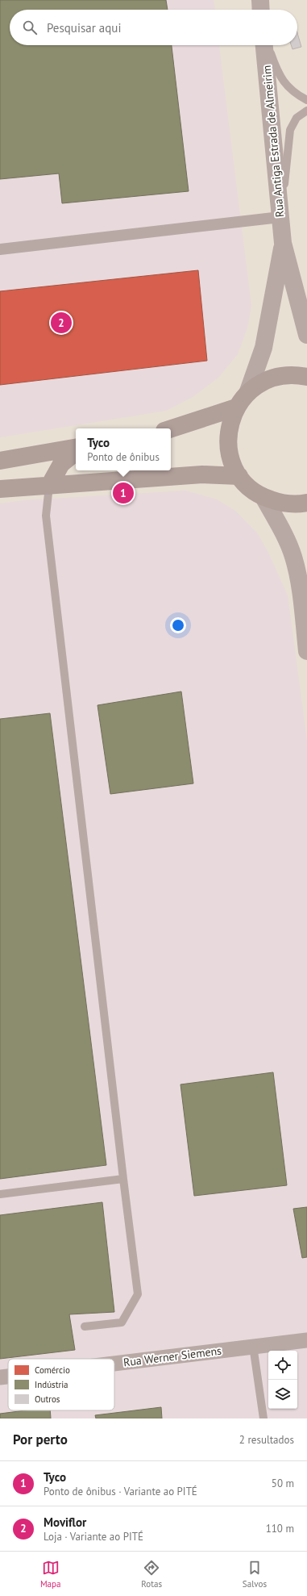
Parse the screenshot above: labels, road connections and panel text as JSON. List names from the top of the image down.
{
  "streets": {
    "street": ["Rua Antiga Estrada de Almeirim", "Rua Werner Siemens"]
  },
  "legend": ["Comércio", "Indústria", "Outros"],
  "page": {
    "search": "Pesquisar aqui",
    "pins": ["2", "1"],
    "popup": ["Tyco", "Ponto de ônibus"],
    "heading": ["Por perto", "2 resultados"],
    "list": [
      {
        "mark": "1",
        "name": "Tyco",
        "note": "Ponto de ônibus · Variante ao PITÉ",
        "value": "50 m"
      },
      {
        "mark": "2",
        "name": "Moviflor",
        "note": "Loja · Variante ao PITÉ",
        "value": "110 m"
      }
    ],
    "nav": ["Mapa", "Rotas", "Salvos"]
  }
}
